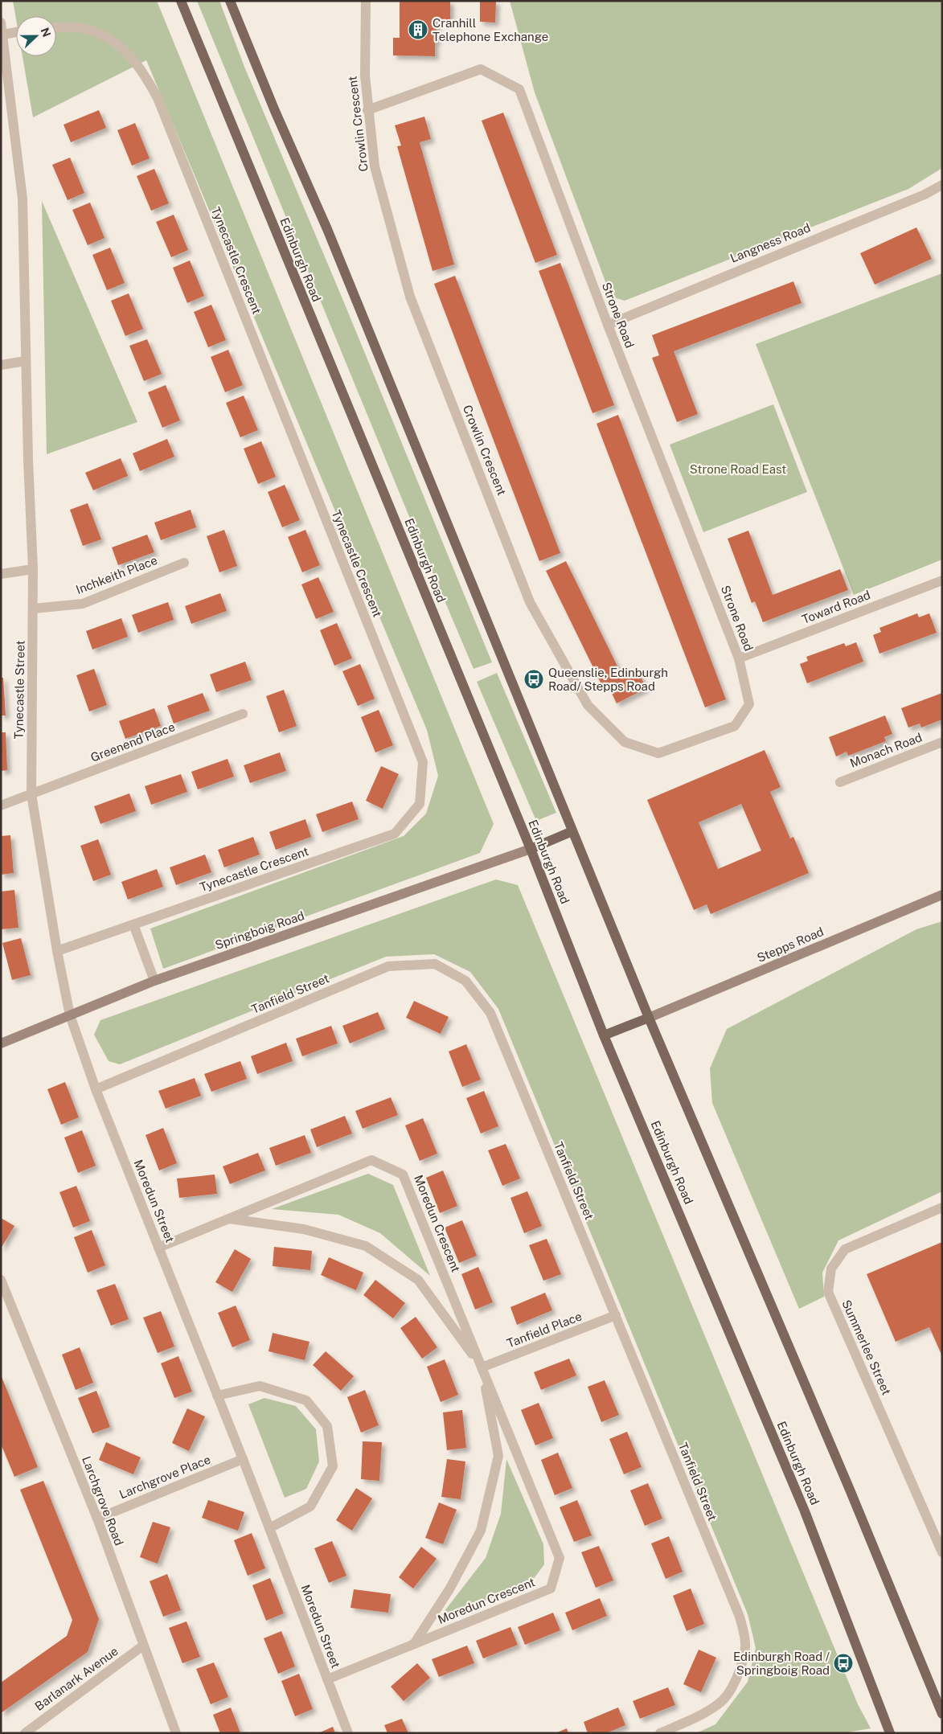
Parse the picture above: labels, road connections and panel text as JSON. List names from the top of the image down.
{
  "streets": {
    "main road": ["Edinburgh Road", "Springboig Road", "Stepps Road"],
    "street": [
      "Crowlin Crescent",
      "Langness Road",
      "Tynecastle Crescent",
      "Strone Road",
      "Inchkeith Place",
      "Toward Road",
      "Tynecastle Street",
      "Greenend Place",
      "Monach Road",
      "Tanfield Street",
      "Moredun Street",
      "Moredun Crescent",
      "Tanfield Place",
      "Summerlee Street",
      "Larchgrove Place",
      "Larchgrove Road",
      "Barlanark Avenue"
    ]
  },
  "crossings": [
    ["Crowlin Crescent", "Strone Road"],
    ["Langness Road", "Strone Road"],
    ["Edinburgh Road", "Springboig Road"],
    ["Tynecastle Crescent", "Tynecastle Street"],
    ["Strone Road", "Toward Road"],
    ["Inchkeith Place", "Tynecastle Street"],
    ["Tynecastle Street", "Greenend Place"],
    ["Tynecastle Street", "Springboig Road"],
    ["Tynecastle Street", "Moredun Street"],
    ["Springboig Road", "Moredun Street"],
    ["Tanfield Street", "Moredun Street"],
    ["Tanfield Street", "Tanfield Place"],
    ["Moredun Street", "Moredun Crescent"],
    ["Moredun Street", "Larchgrove Place"],
    ["Moredun Crescent", "Tanfield Place"],
    ["Larchgrove Place", "Larchgrove Road"],
    ["Larchgrove Road", "Barlanark Avenue"]
  ],
  "parks": ["Strone Road East"],
  "places": {
    "building": ["Cranhill Telephone Exchange"],
    "bus stop": ["Queenslie, Edinburgh Road/ Stepps Road", "Edinburgh Road / Springboig Road"]
  },
  "north": "right"
}
